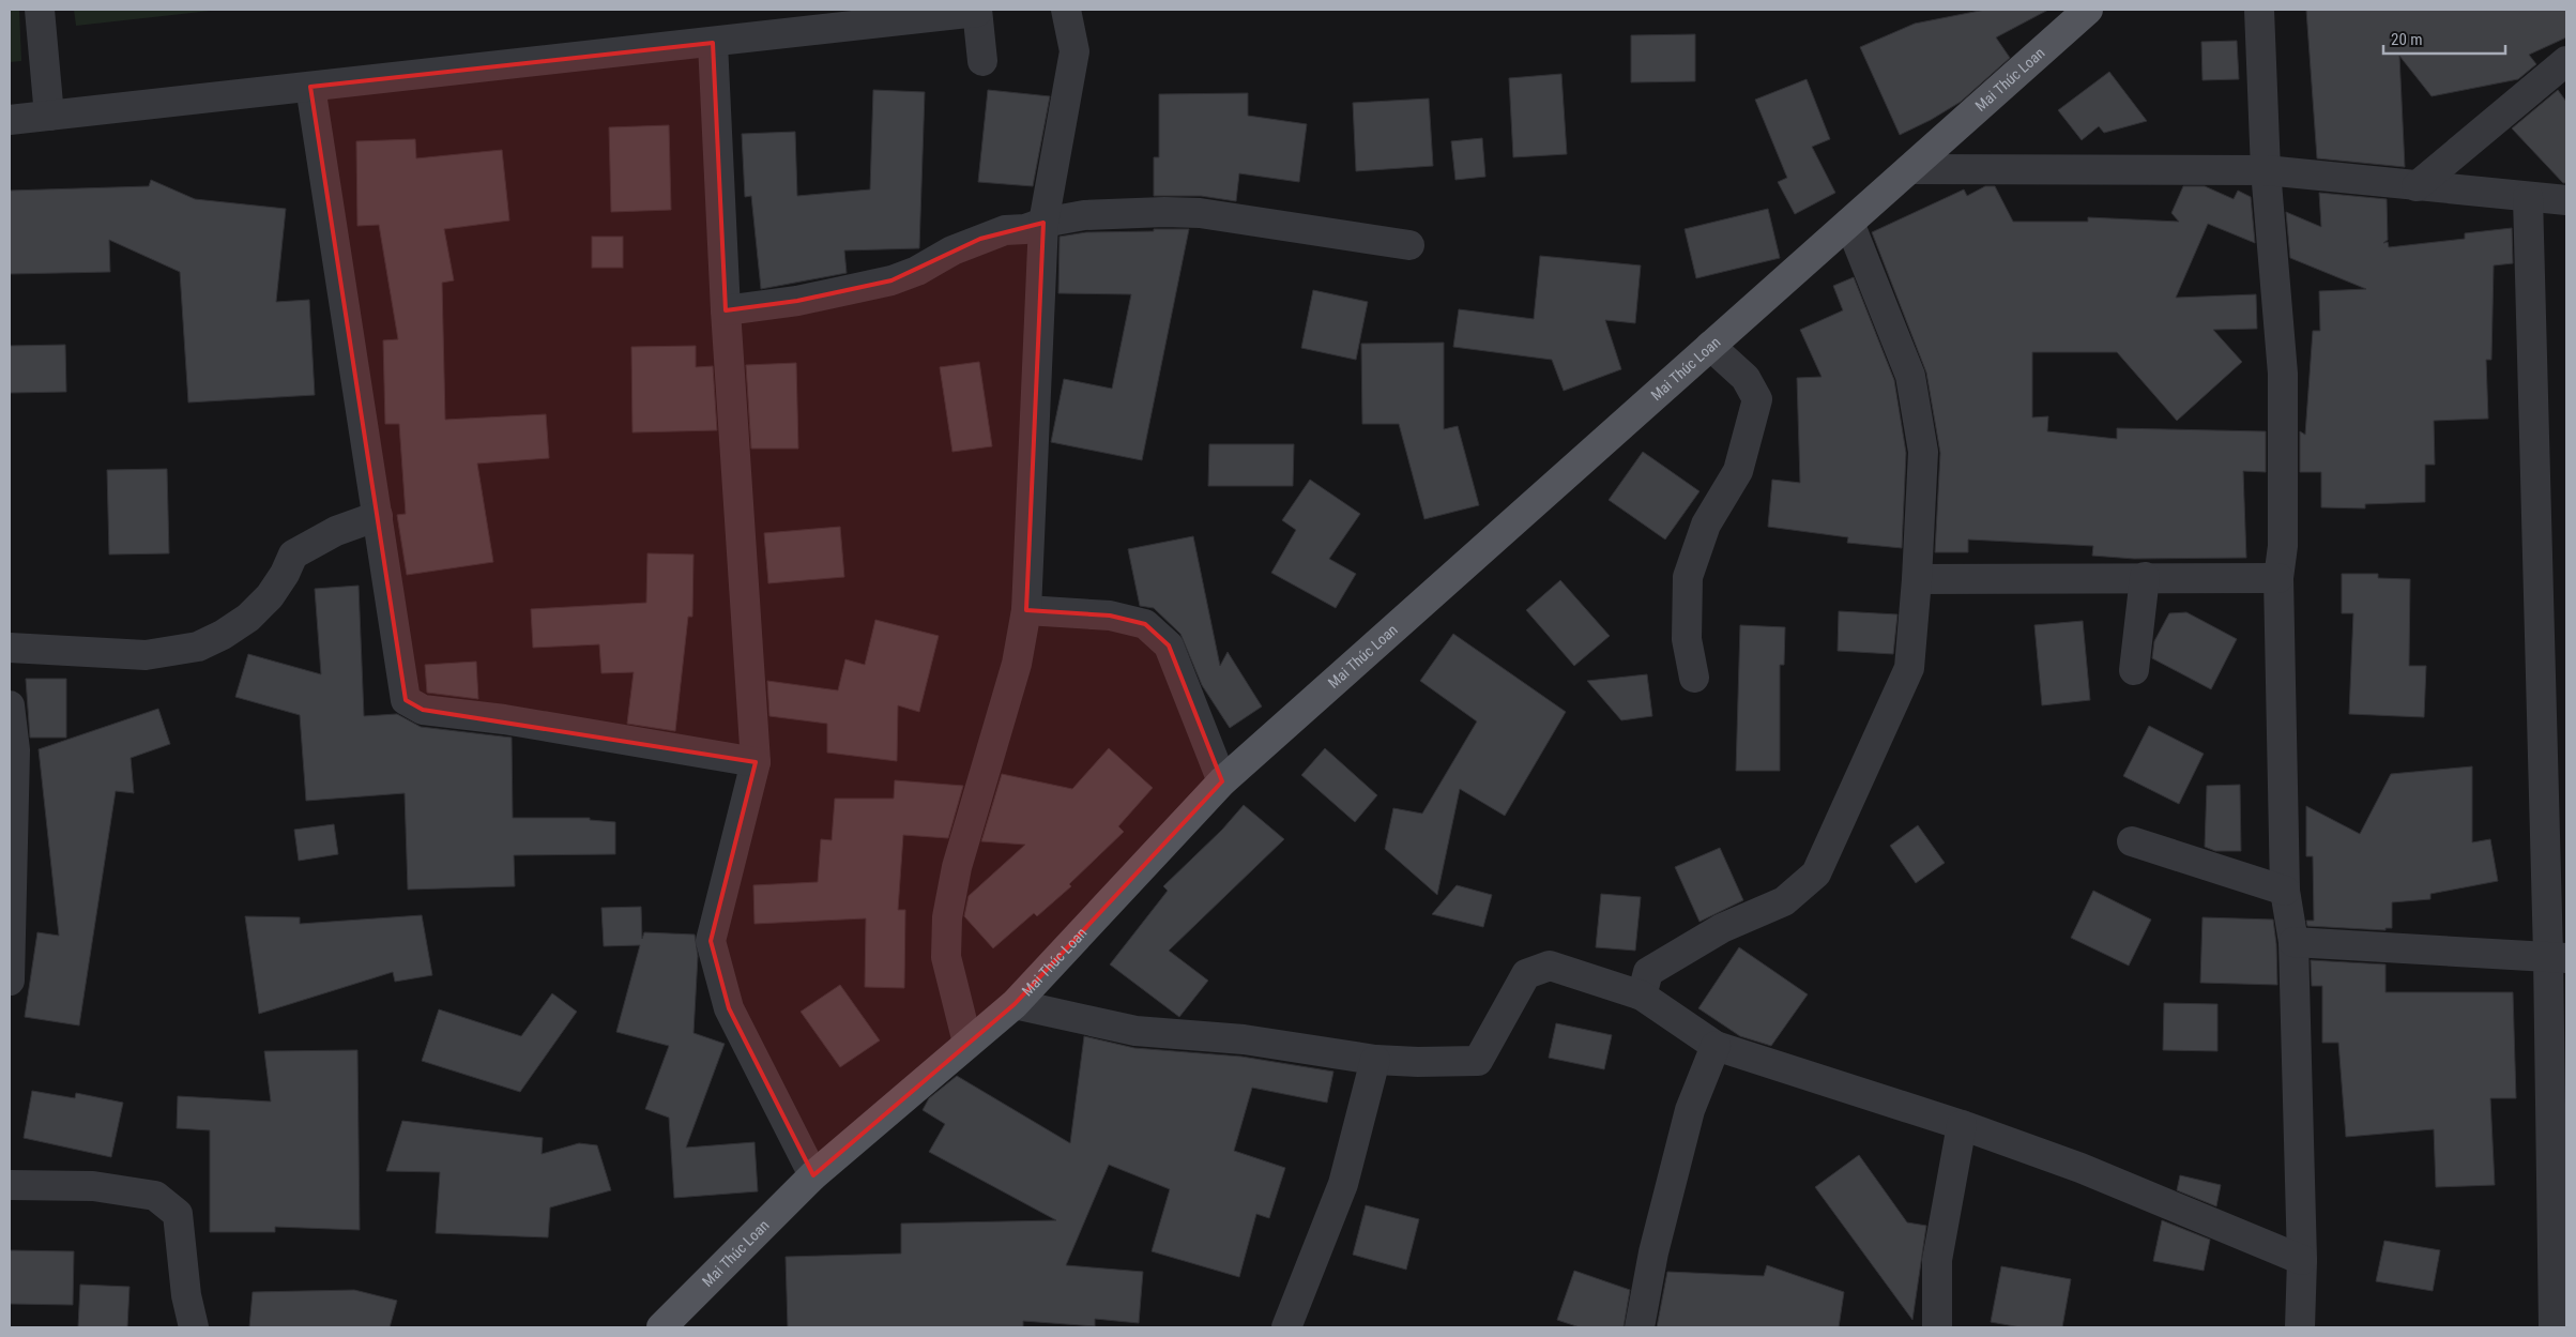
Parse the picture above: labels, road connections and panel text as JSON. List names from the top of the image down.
{
  "streets": {
    "main road": ["Mai Thúc Loan"]
  },
  "scale_bar": "20 m"
}
